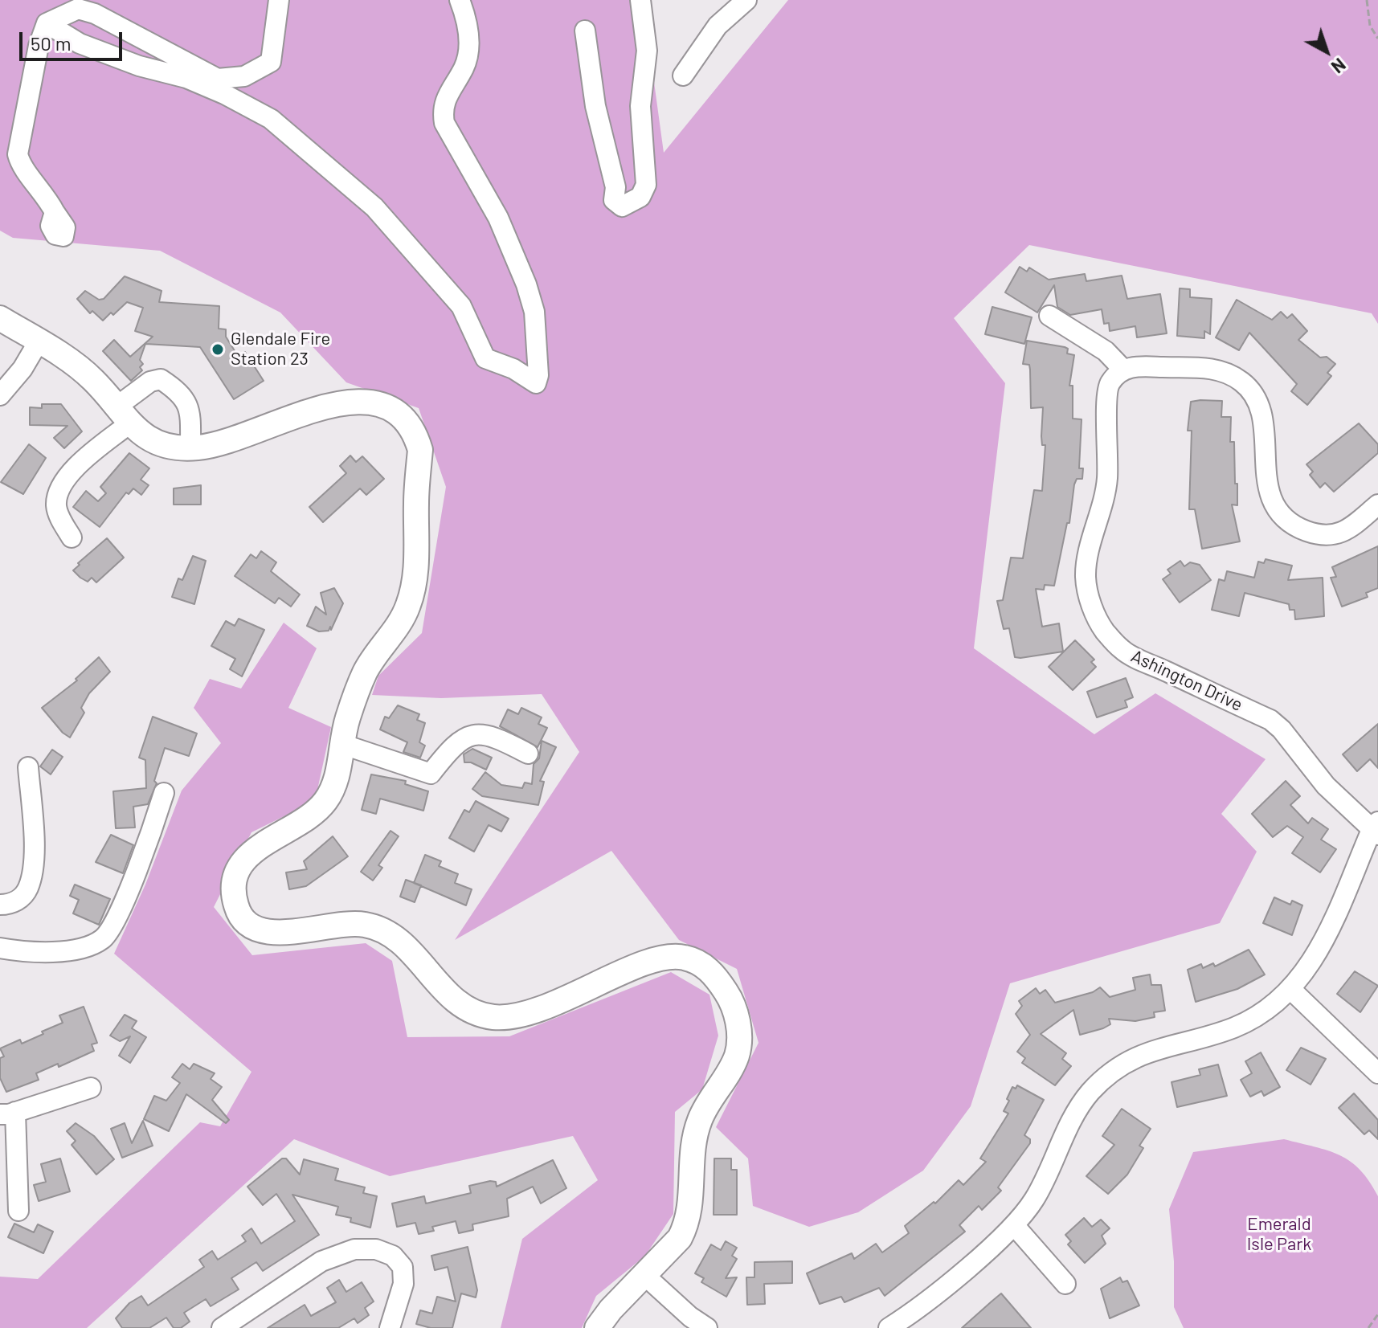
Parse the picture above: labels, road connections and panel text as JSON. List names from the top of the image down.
{
  "streets": {
    "street": ["Ashington Drive"]
  },
  "parks": ["Emerald Isle Park"],
  "places": ["Glendale Fire Station 23"],
  "scale_bar": "50 m",
  "north": "bottom right"
}
